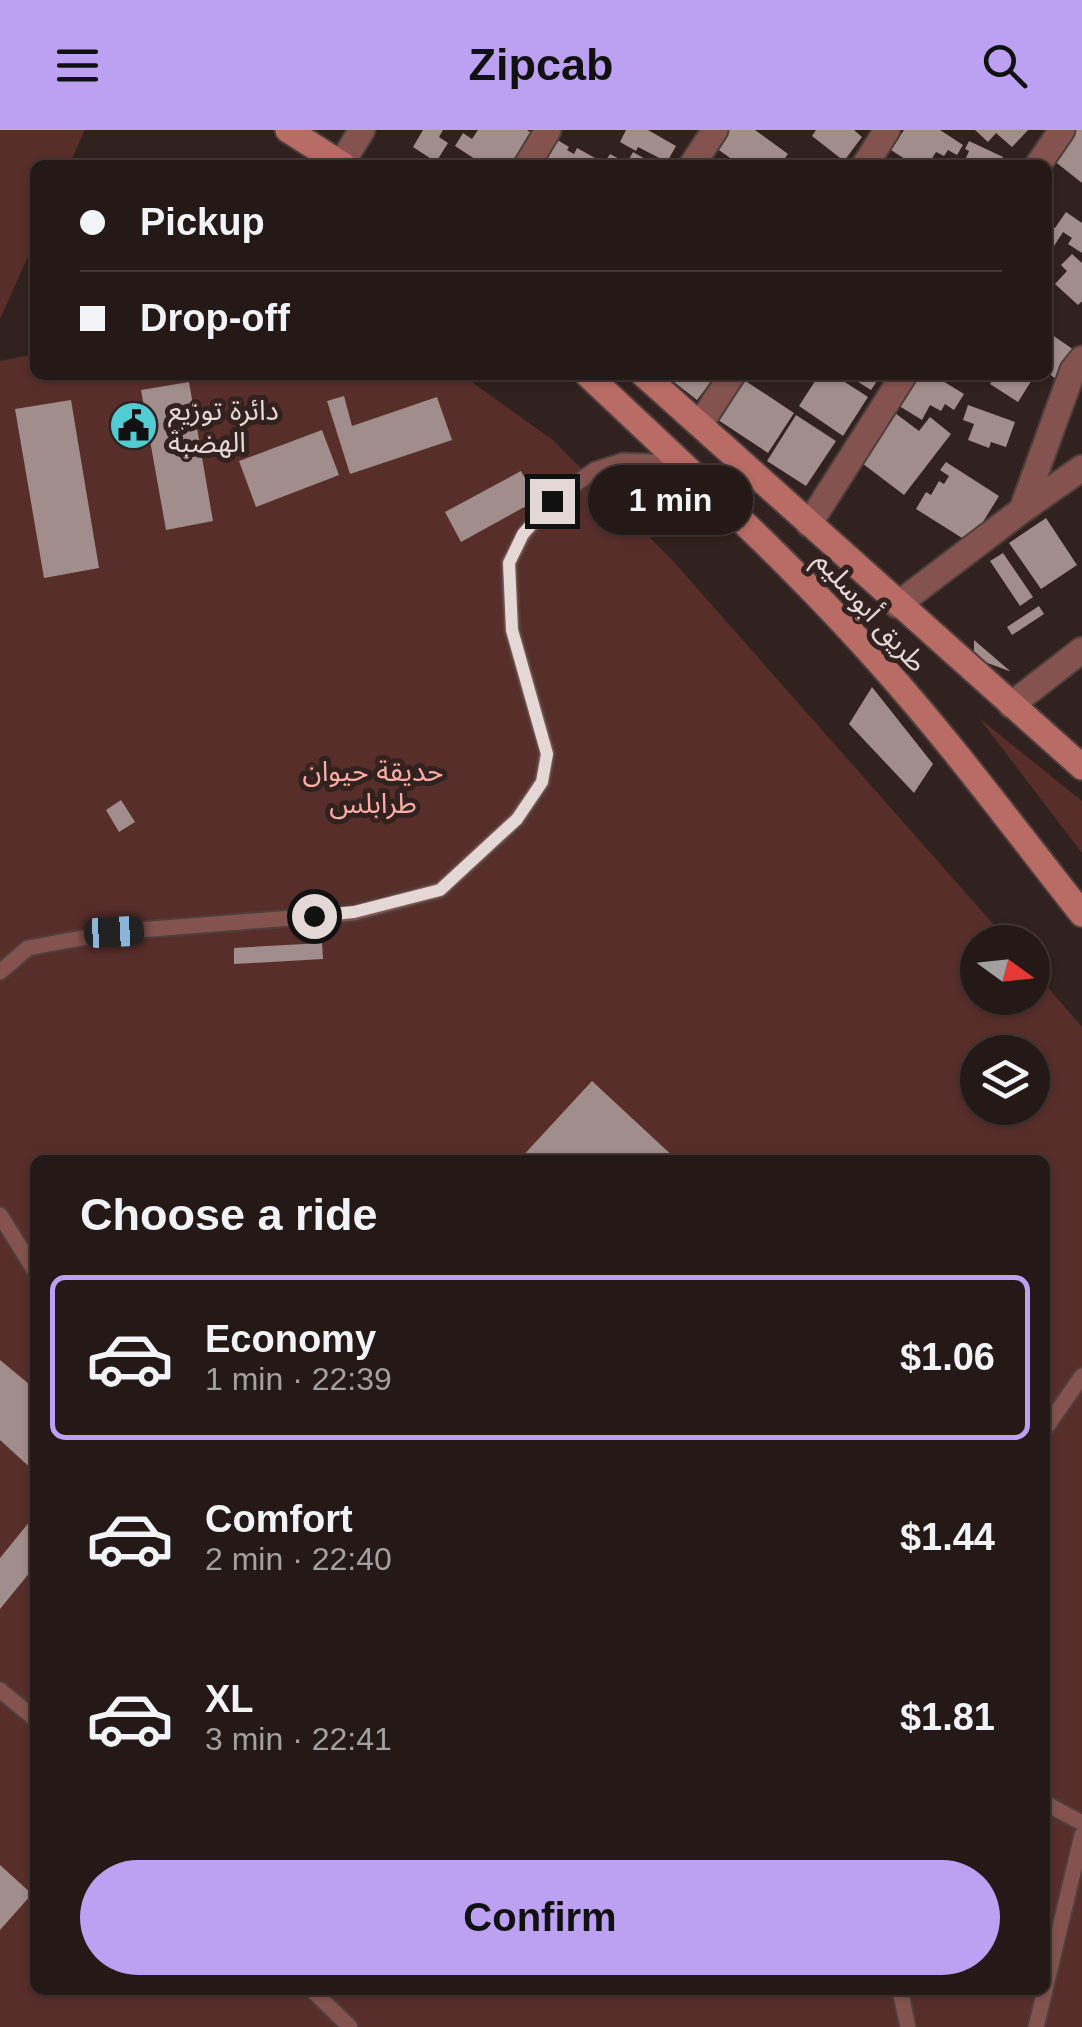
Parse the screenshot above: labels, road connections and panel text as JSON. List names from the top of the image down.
{
  "streets": {
    "main road": ["طريق أبوسليم"]
  },
  "parks": ["حديقة حيوان طرابلس"],
  "places": {
    "public building": ["دائرة توزيع الهضبة"]
  },
  "north": "right",
  "page": {
    "header": "Zipcab",
    "banner": ["Pickup", "Drop-off"],
    "bubble": "1 min",
    "heading": "Choose a ride",
    "list": [
      {
        "name": "Economy",
        "note": "1 min · 22:39",
        "value": "$1.06"
      },
      {
        "name": "Comfort",
        "note": "2 min · 22:40",
        "value": "$1.44"
      },
      {
        "name": "XL",
        "note": "3 min · 22:41",
        "value": "$1.81"
      }
    ],
    "buttons": "Confirm"
  }
}
